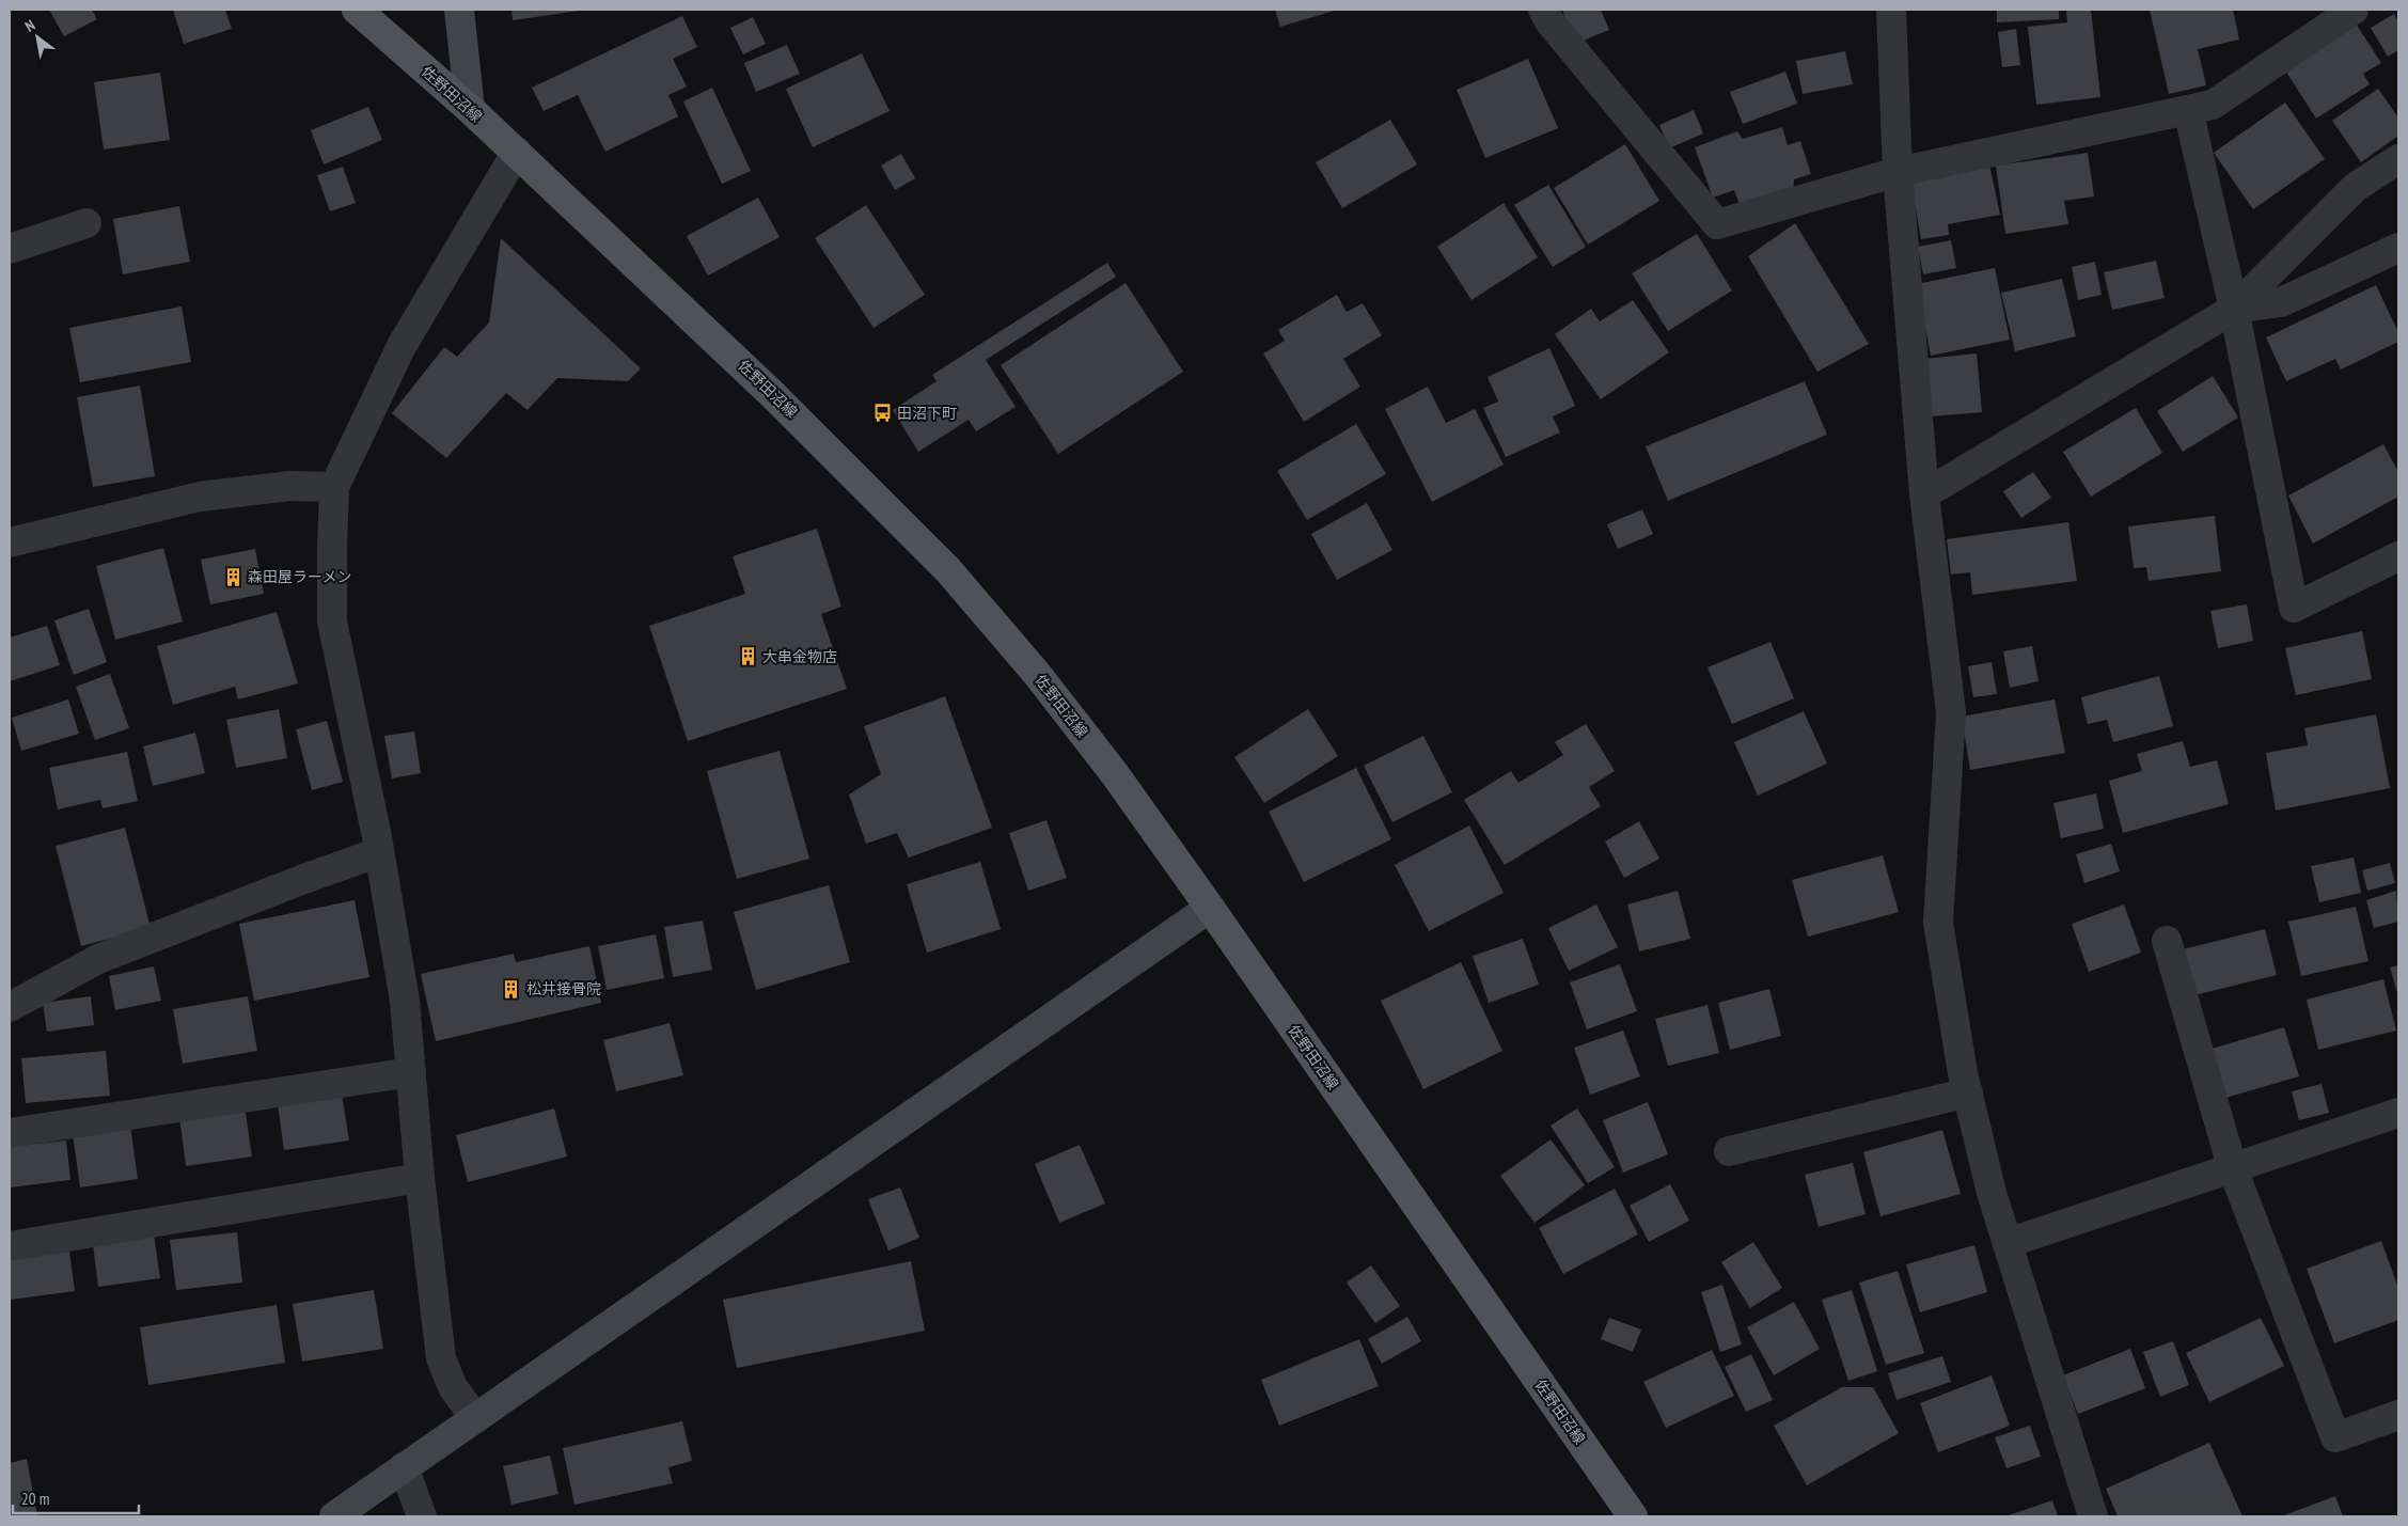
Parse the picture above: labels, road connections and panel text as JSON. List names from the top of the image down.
{
  "streets": {
    "main road": ["佐野田沼線"]
  },
  "places": {
    "bus stop": ["田沼下町"],
    "building": ["森田屋ラーメン", "大串金物店", "松井接骨院"]
  },
  "scale_bar": "20 m",
  "north": "top left"
}
